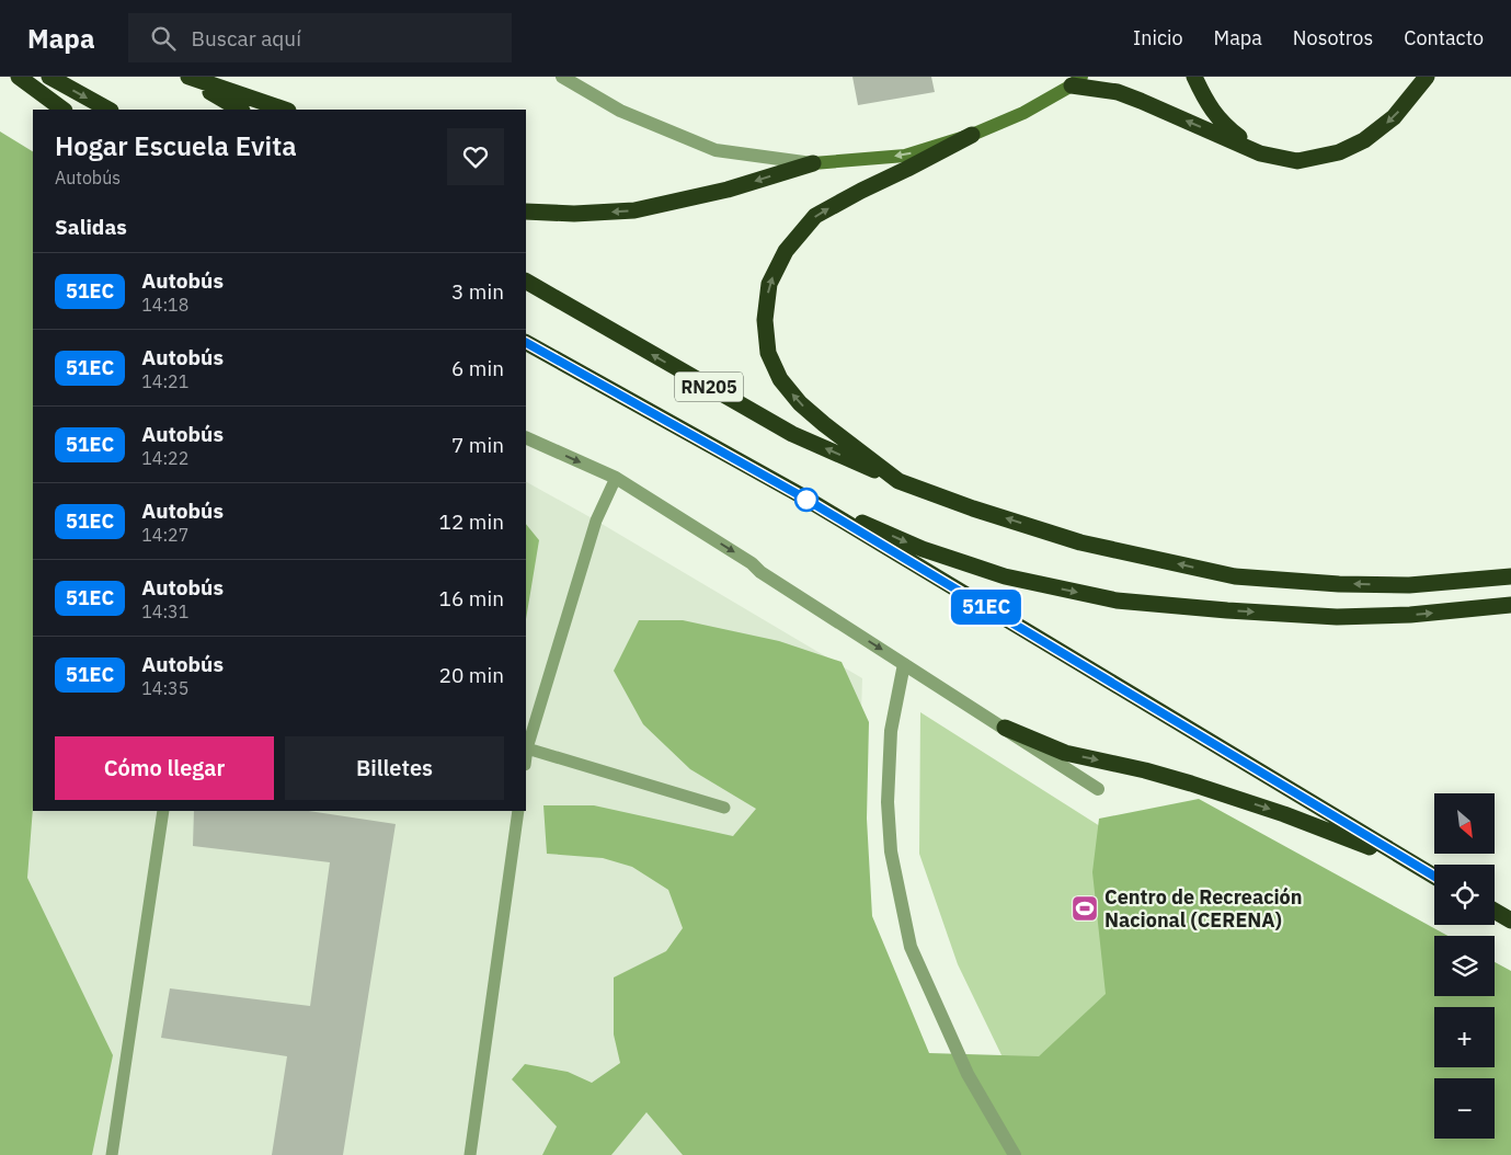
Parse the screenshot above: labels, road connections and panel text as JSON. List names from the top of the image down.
{
  "streets": {
    "highway": ["RN205"]
  },
  "places": {
    "sports": ["Centro de Recreación Nacional (CERENA)"]
  },
  "lines": ["bus line 51EC"],
  "north": "bottom right",
  "page": {
    "header": "Mapa",
    "search": "Buscar aquí",
    "nav": [
      "Inicio",
      "Mapa",
      "Nosotros",
      "Contacto"
    ],
    "on_map": "51EC",
    "heading": [
      ["Hogar Escuela Evita", "Autobús"],
      "Salidas"
    ],
    "list": [
      {
        "mark": "51EC",
        "name": "Autobús",
        "note": "14:18",
        "value": "3 min"
      },
      {
        "mark": "51EC",
        "name": "Autobús",
        "note": "14:21",
        "value": "6 min"
      },
      {
        "mark": "51EC",
        "name": "Autobús",
        "note": "14:22",
        "value": "7 min"
      },
      {
        "mark": "51EC",
        "name": "Autobús",
        "note": "14:27",
        "value": "12 min"
      },
      {
        "mark": "51EC",
        "name": "Autobús",
        "note": "14:31",
        "value": "16 min"
      },
      {
        "mark": "51EC",
        "name": "Autobús",
        "note": "14:35",
        "value": "20 min"
      }
    ],
    "buttons": ["Cómo llegar", "Billetes"],
    "map_buttons": ["+", "−"]
  }
}
